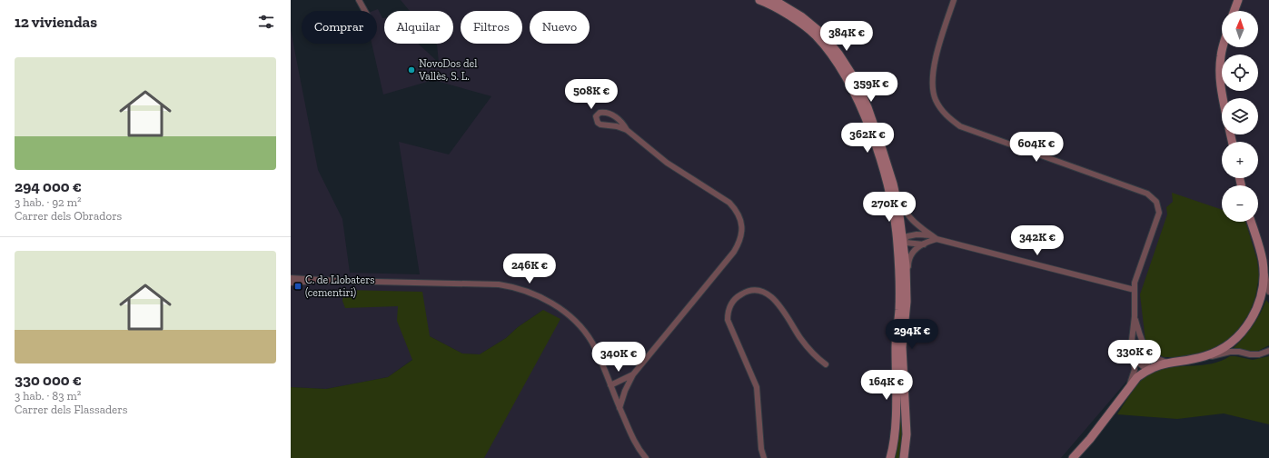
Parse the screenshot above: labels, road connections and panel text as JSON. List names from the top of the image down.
{
  "places": {
    "other": ["NovoDos del Vallès, S. L."],
    "transit": ["C. de Llobaters (cementiri)"]
  },
  "north": "top",
  "page": {
    "heading": "12 viviendas",
    "map_buttons": ["+", "−"],
    "chip": [
      "Comprar",
      "Alquilar",
      "Filtros",
      "Nuevo"
    ],
    "price": [
      "384K €",
      "359K €",
      "508K €",
      "362K €",
      "604K €",
      "270K €",
      "342K €",
      "246K €",
      "294K €",
      "330K €",
      "340K €",
      "164K €"
    ],
    "list": [
      {
        "name": "294 000 €",
        "note": "3 hab. · 92 m² · Carrer dels Obradors"
      },
      {
        "name": "330 000 €",
        "note": "3 hab. · 83 m² · Carrer dels Flassaders"
      }
    ]
  }
}
